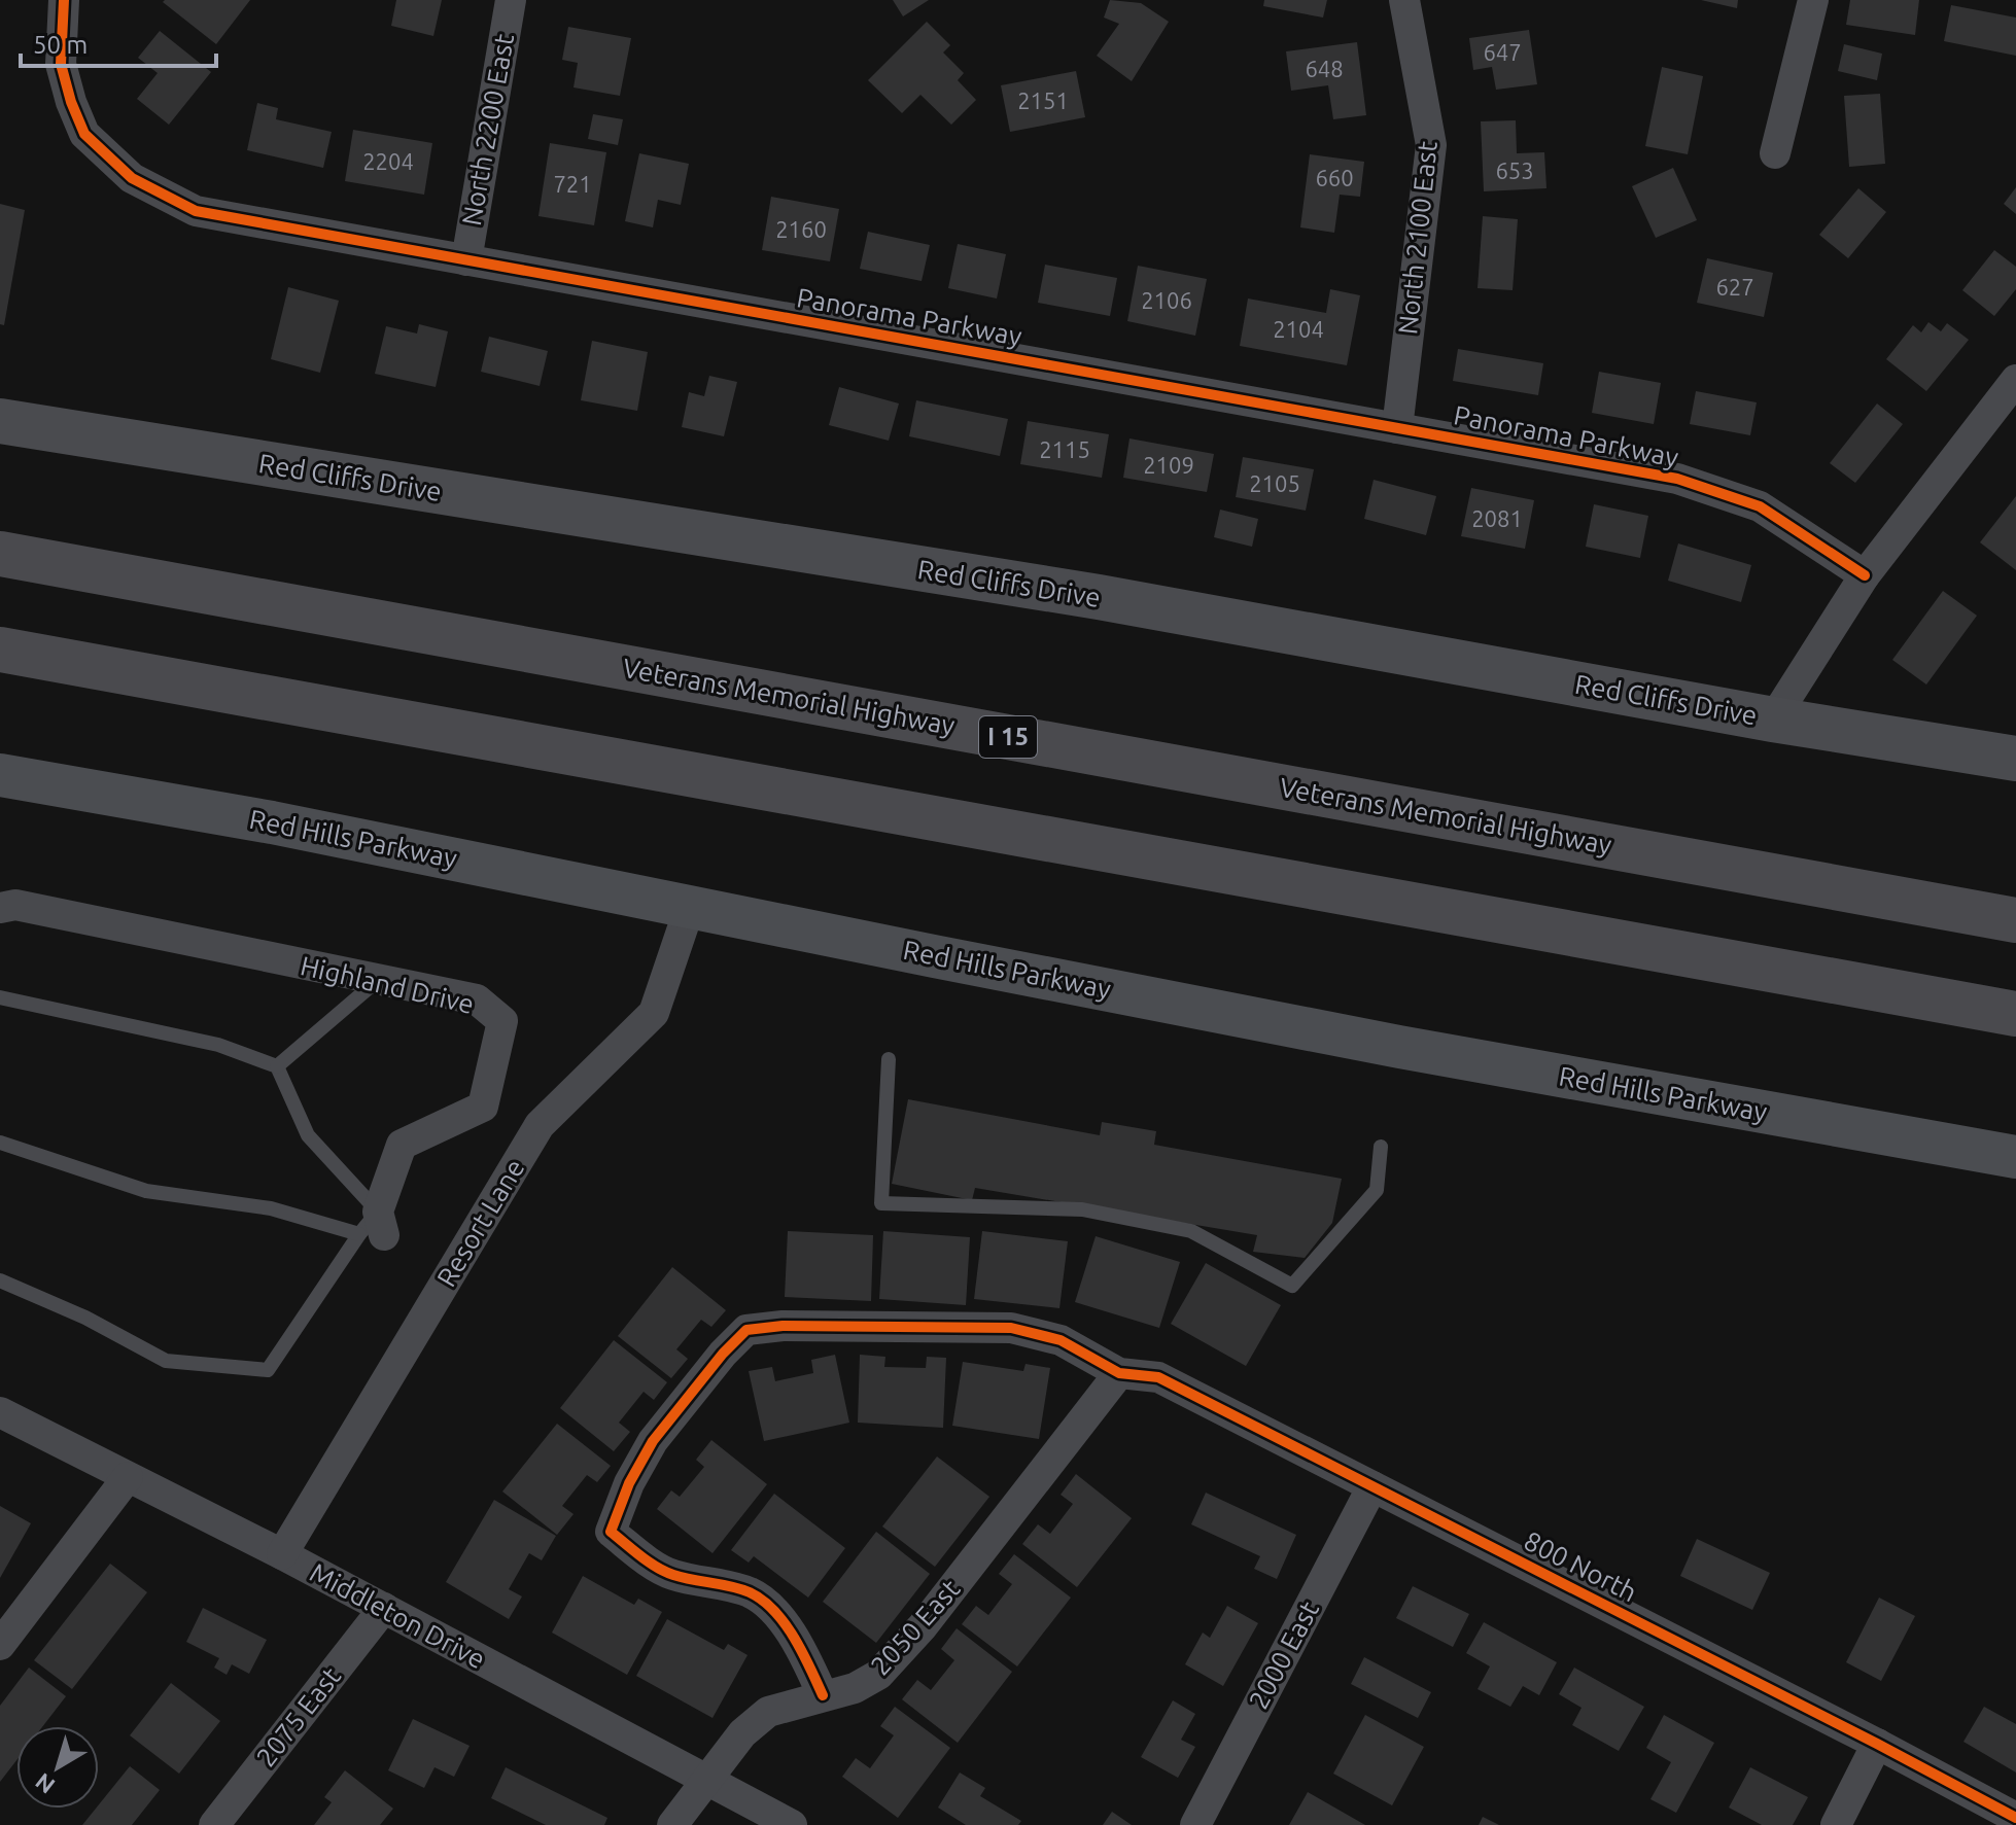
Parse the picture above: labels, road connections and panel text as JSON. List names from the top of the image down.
{
  "streets": {
    "highway": ["Veterans Memorial Highway", "I 15"],
    "main road": ["Red Cliffs Drive", "Red Hills Parkway"],
    "street": [
      "North 2200 East",
      "North 2100 East",
      "Panorama Parkway",
      "Highland Drive",
      "Resort Lane",
      "800 North",
      "Middleton Drive",
      "2050 East",
      "2000 East",
      "2075 East"
    ]
  },
  "crossings": [
    ["North 2200 East", "Panorama Parkway"],
    ["North 2100 East", "Panorama Parkway"],
    ["Red Hills Parkway", "Resort Lane"],
    ["Resort Lane", "Middleton Drive"],
    ["800 North", "2050 East"],
    ["800 North", "2000 East"],
    ["Middleton Drive", "2050 East"],
    ["Middleton Drive", "2075 East"]
  ],
  "house_numbers": [
    "647",
    "648",
    "2151",
    "2204",
    "653",
    "660",
    "721",
    "2160",
    "627",
    "2106",
    "2104",
    "2115",
    "2109",
    "2105",
    "2081"
  ],
  "scale_bar": "50 m",
  "north": "bottom left"
}
